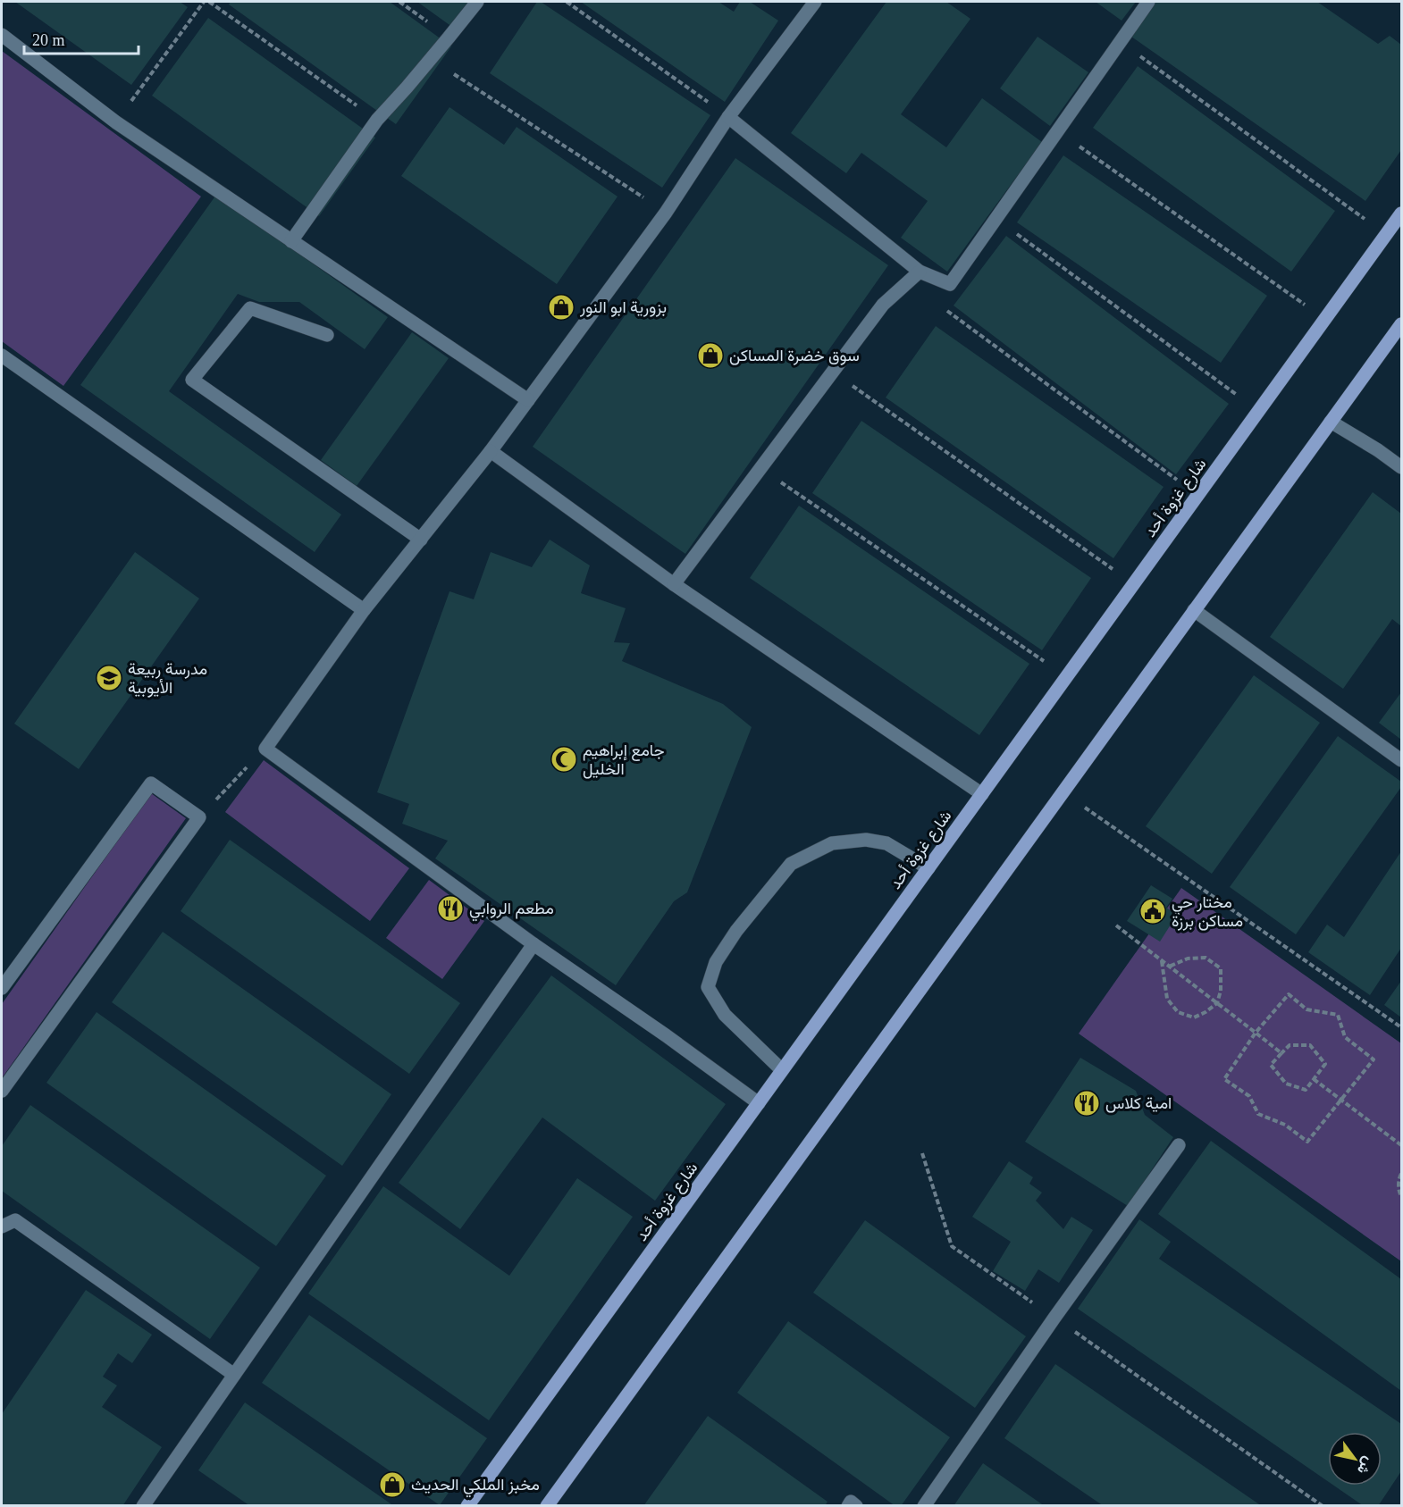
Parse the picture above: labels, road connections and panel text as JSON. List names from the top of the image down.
{
  "streets": {
    "main road": ["شارع غزوة أحد"]
  },
  "places": {
    "shop": ["بزورية ابو النور", "سوق خضرة المساكن", "مخبز الملكي الحديث"],
    "school or university": ["مدرسة ربيعة الأيوبية"],
    "mosque": ["جامع إبراهيم الخليل"],
    "restaurant": ["مطعم الروابي", "امية كلاس"],
    "public building": ["مختار حي مساكن برزة"]
  },
  "scale_bar": "20 m",
  "north": "bottom right"
}
